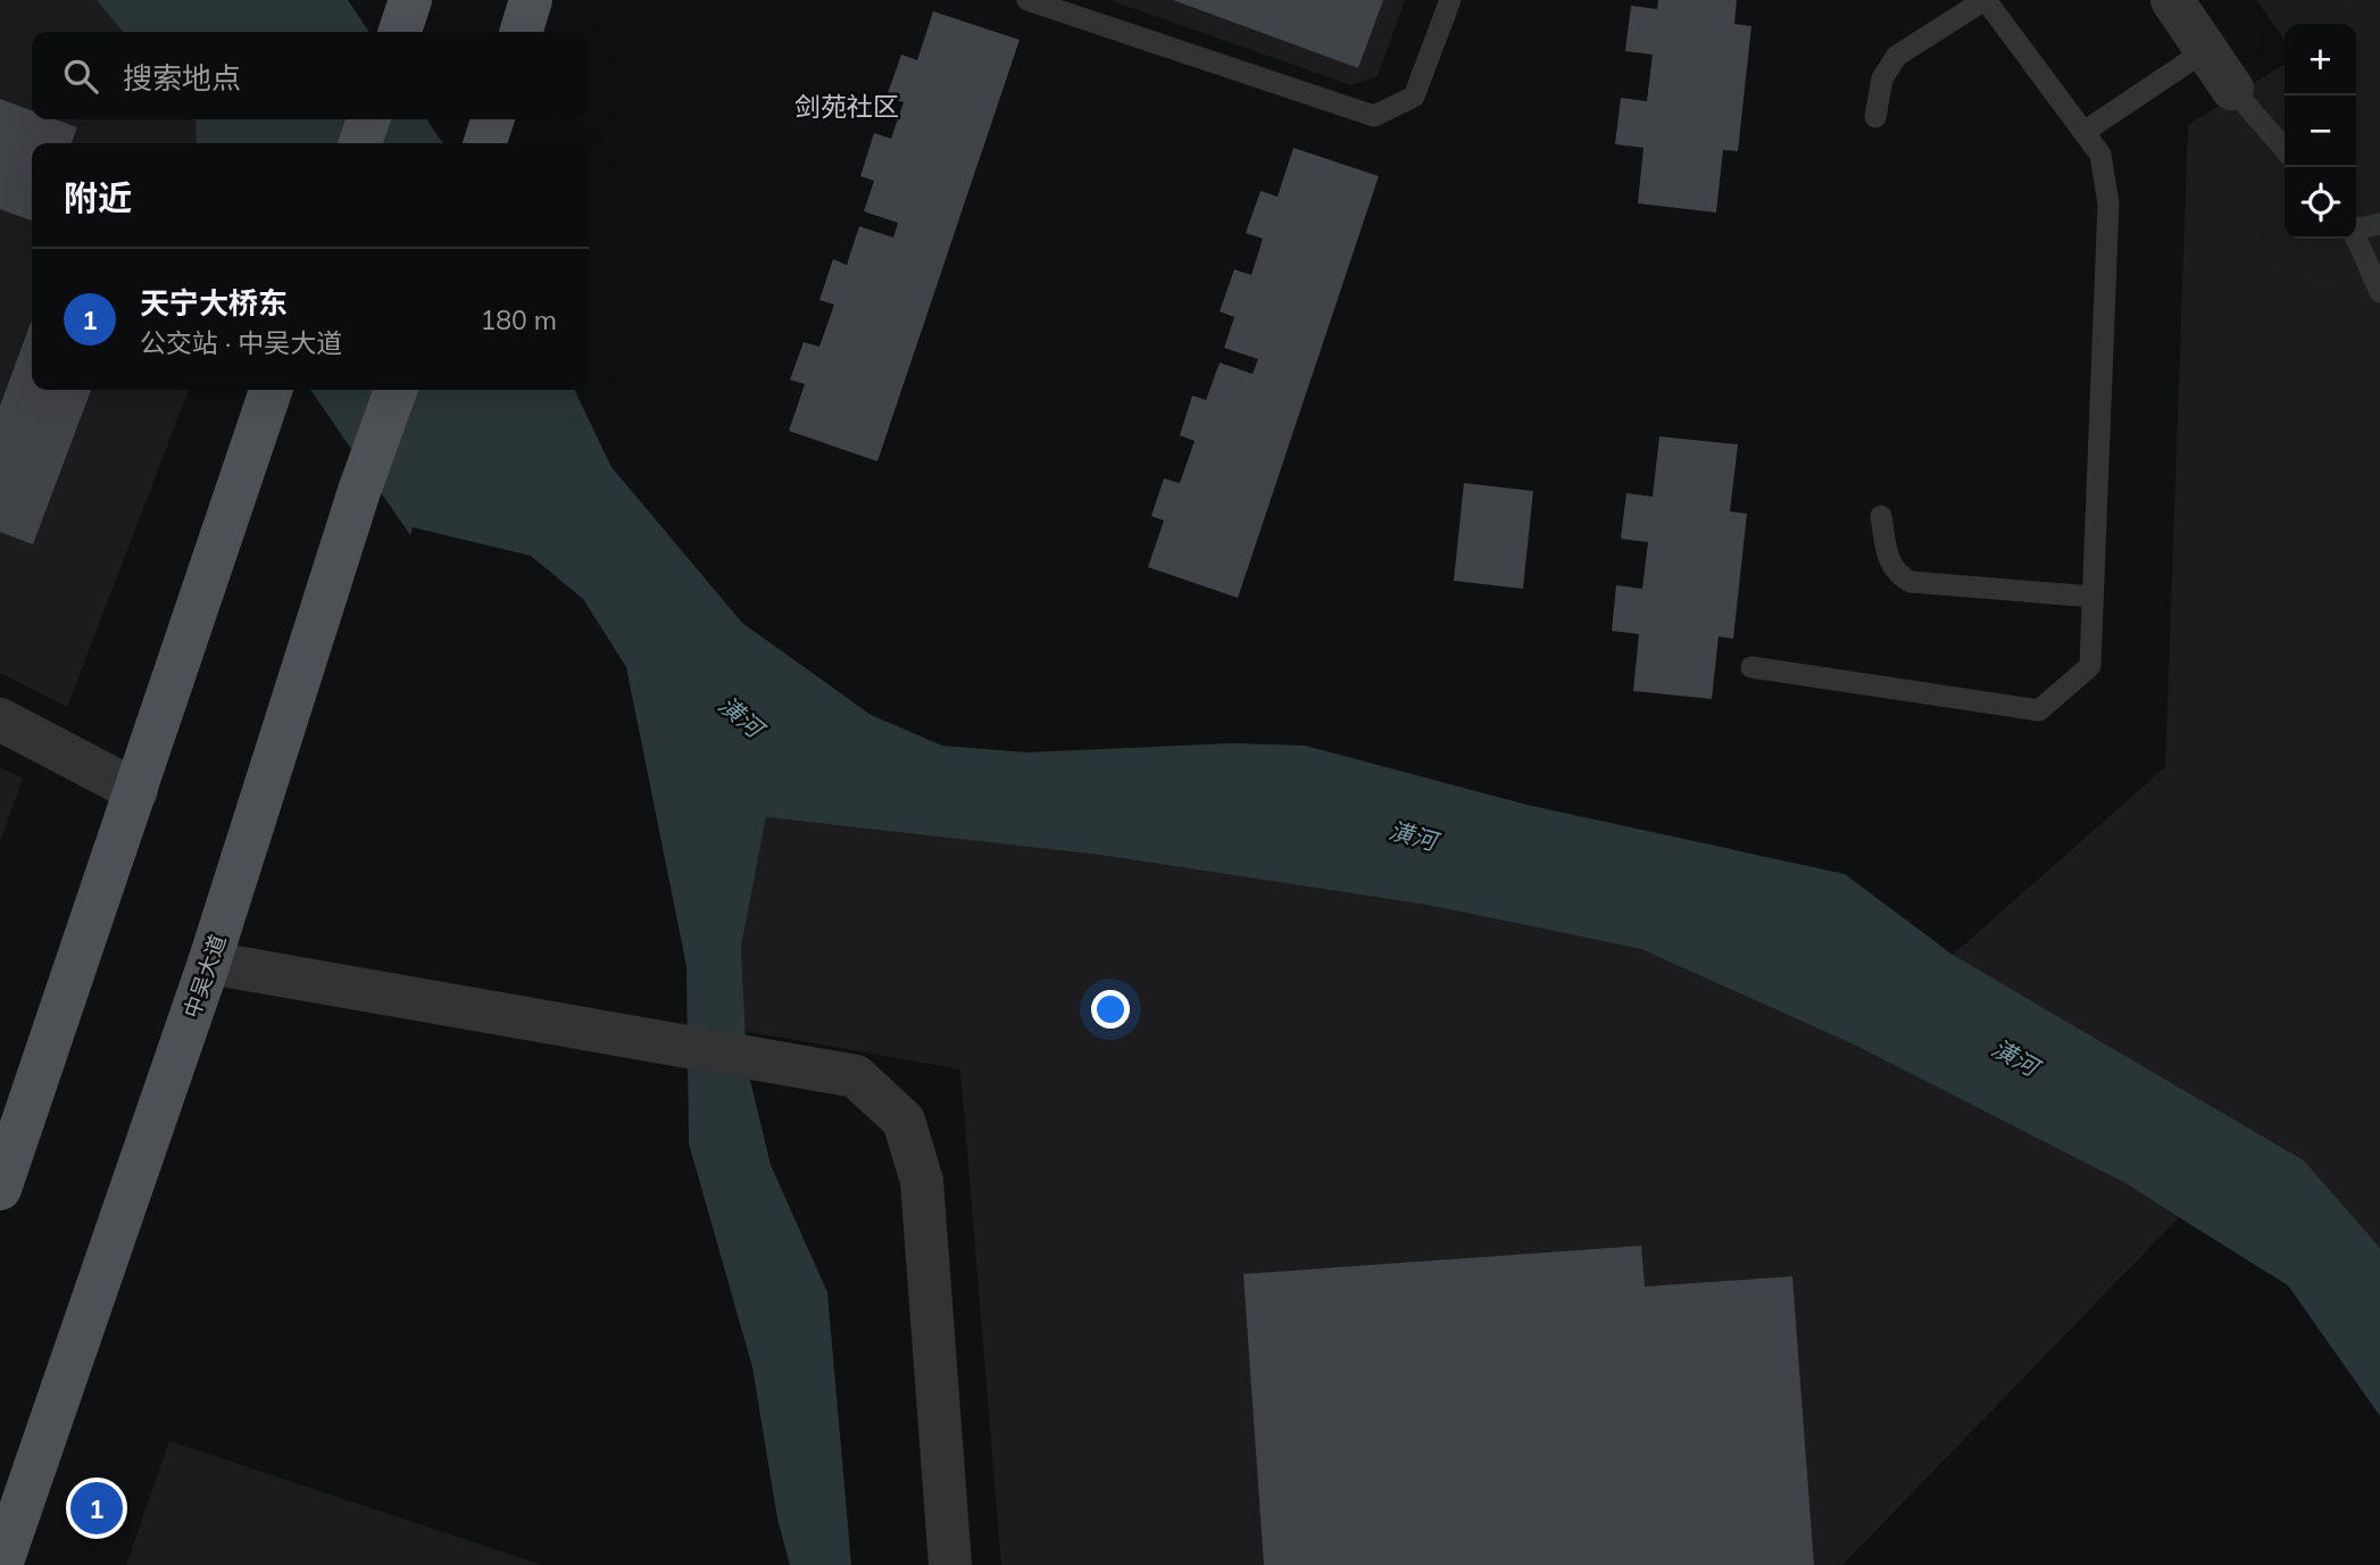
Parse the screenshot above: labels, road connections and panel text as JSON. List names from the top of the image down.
{
  "streets": {
    "main road": ["中吴大道"]
  },
  "districts": ["剑苑社区"],
  "water": ["潢河"],
  "page": {
    "map_buttons": ["+", "−"],
    "search": "搜索地点",
    "heading": "附近",
    "list": [
      {
        "mark": "1",
        "name": "天宁大桥东",
        "note": "公交站 · 中吴大道",
        "value": "180 m"
      }
    ],
    "pins": "1"
  }
}
